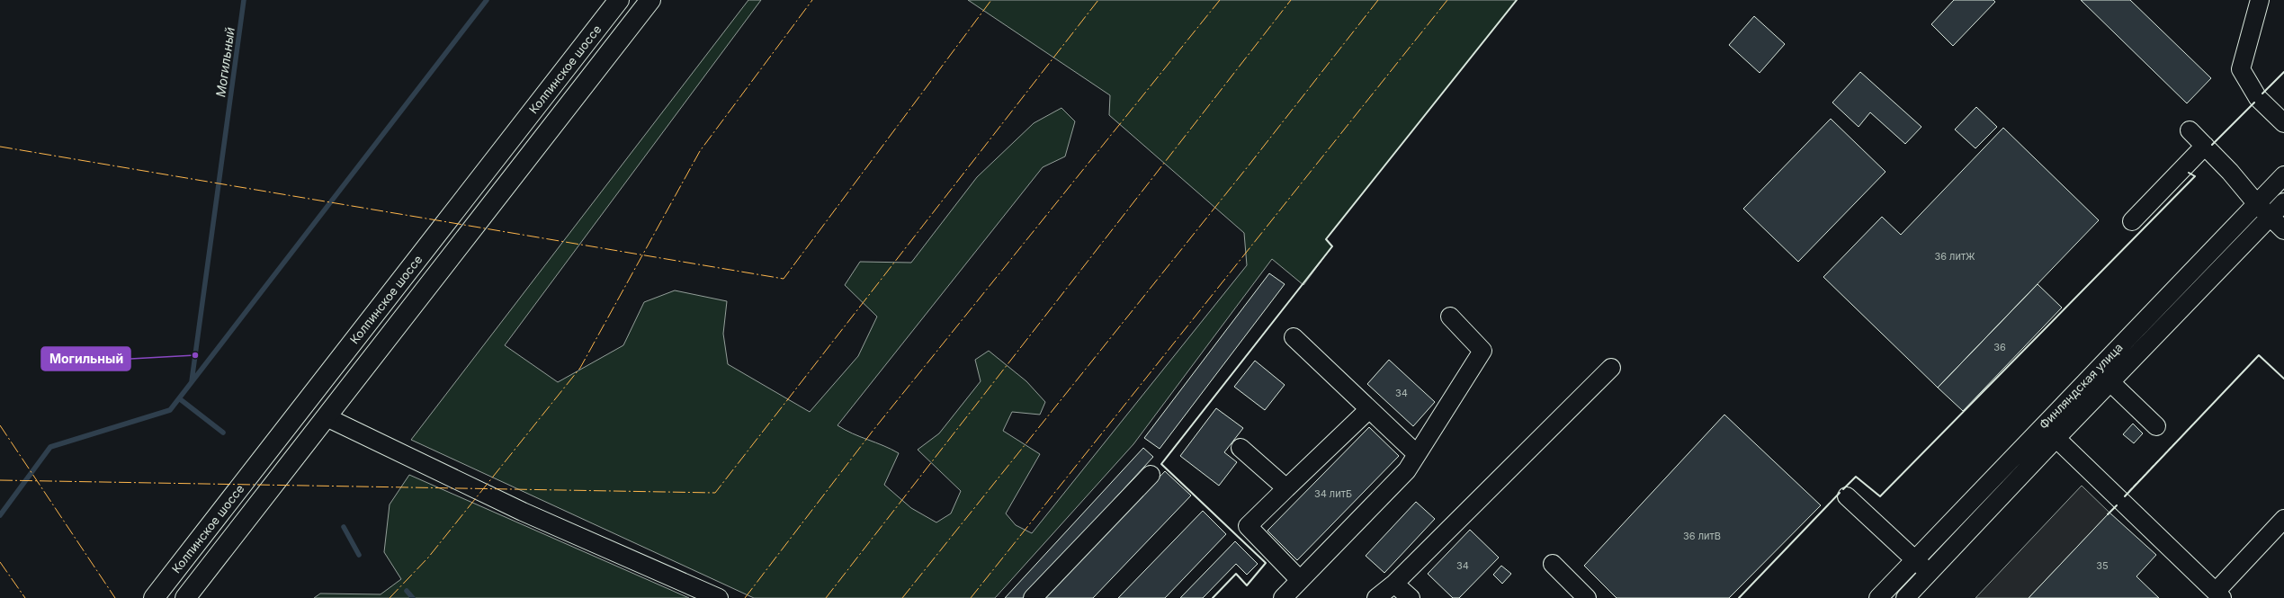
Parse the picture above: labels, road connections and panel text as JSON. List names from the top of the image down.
{
  "streets": {
    "main road": ["Колпинское шоссе"],
    "street": ["Финляндская улица"]
  },
  "water": ["Могильный"],
  "places": ["Могильный"],
  "house_numbers": [
    "36 литЖ",
    "36",
    "34",
    "34 литБ",
    "36 литВ",
    "34",
    "35"
  ]
}
